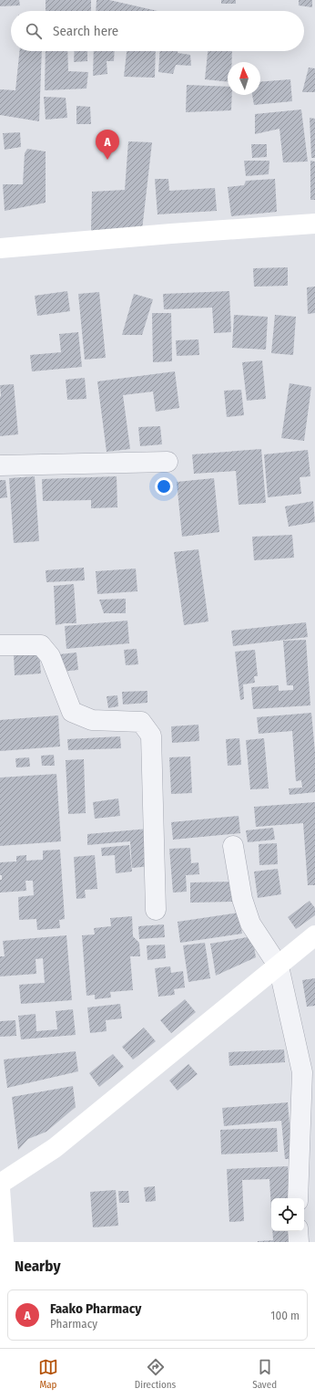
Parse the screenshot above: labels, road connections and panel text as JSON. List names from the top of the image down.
{
  "north": "top",
  "page": {
    "search": "Search here",
    "pins": "A",
    "heading": "Nearby",
    "list": [
      {
        "mark": "A",
        "name": "Faako Pharmacy",
        "note": "Pharmacy",
        "value": "100 m"
      }
    ],
    "nav": ["Map", "Directions", "Saved"]
  }
}
